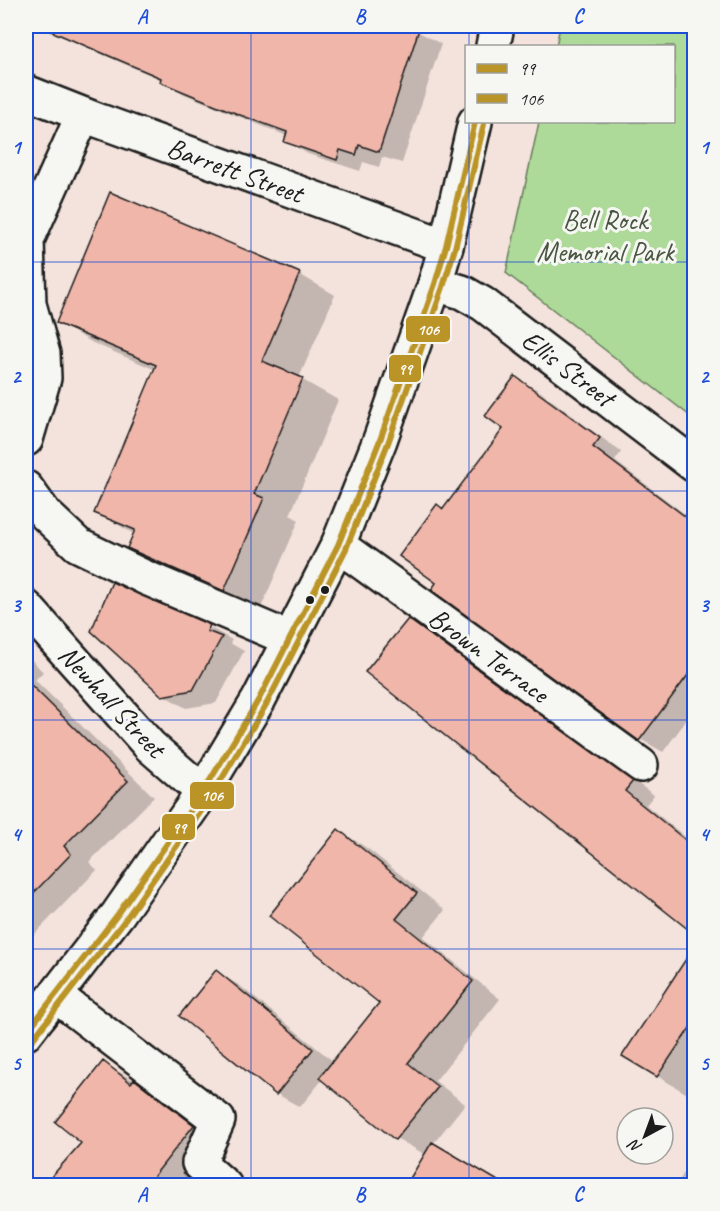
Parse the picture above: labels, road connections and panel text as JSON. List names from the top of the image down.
{
  "streets": {
    "street": [
      "Barrett Street",
      "Ellis Street",
      "Brown Terrace",
      "Newhall Street"
    ]
  },
  "parks": ["Bell Rock Memorial Park"],
  "lines": ["transit line 99", "transit line 106"],
  "legend": ["99", "106"],
  "north": "bottom left",
  "grid": {
    "columns": ["A", "B", "C"],
    "rows": [
      "1",
      "2",
      "3",
      "4",
      "5"
    ]
  }
}
